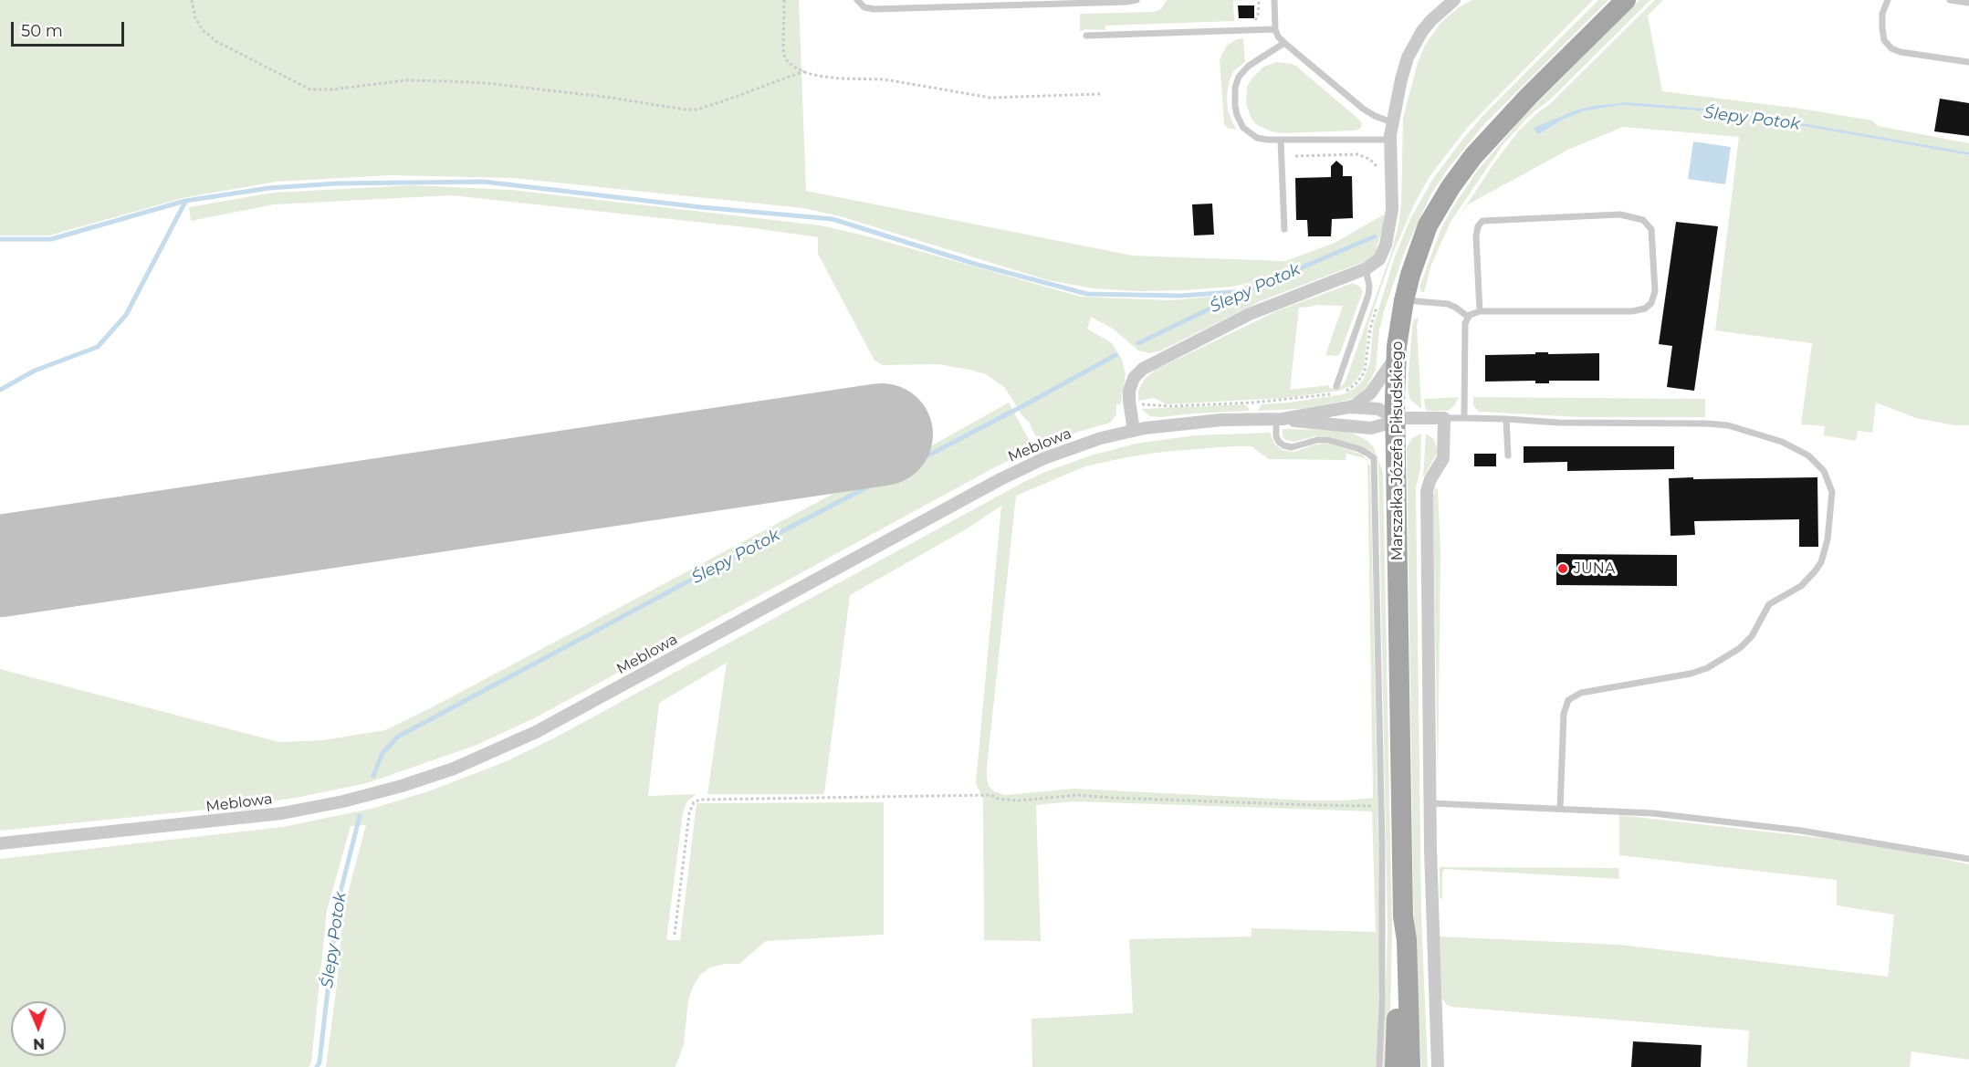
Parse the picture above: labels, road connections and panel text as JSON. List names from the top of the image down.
{
  "streets": {
    "main road": ["Marszałka Józefa Piłsudskiego"],
    "street": ["Meblowa"]
  },
  "crossings": [
    ["Meblowa", "Marszałka Józefa Piłsudskiego"]
  ],
  "water": ["Ślepy Potok"],
  "places": ["JUNA"],
  "scale_bar": "50 m",
  "north": "bottom"
}
